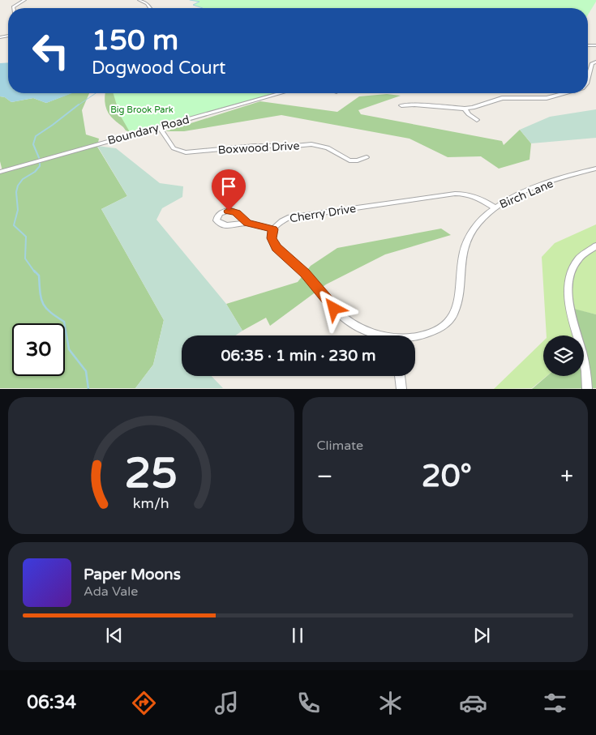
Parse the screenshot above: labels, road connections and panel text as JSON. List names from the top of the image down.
{
  "streets": {
    "street": [
      "Boundary Road",
      "Boxwood Drive",
      "Birch Lane",
      "Cherry Drive"
    ]
  },
  "crossings": [
    ["Boundary Road", "Boxwood Drive"],
    ["Birch Lane", "Cherry Drive"]
  ],
  "parks": ["Big Brook Park"],
  "page": {
    "turn": ["150 m", "Dogwood Court"],
    "limit": "30",
    "trip": "06:35 · 1 min · 230 m",
    "tile": "Climate",
    "heat": ["−", "20°", "+"],
    "song": ["Paper Moons", "Ada Vale"],
    "tabs": "06:34",
    "gauge": ["25", "km/h"]
  }
}
